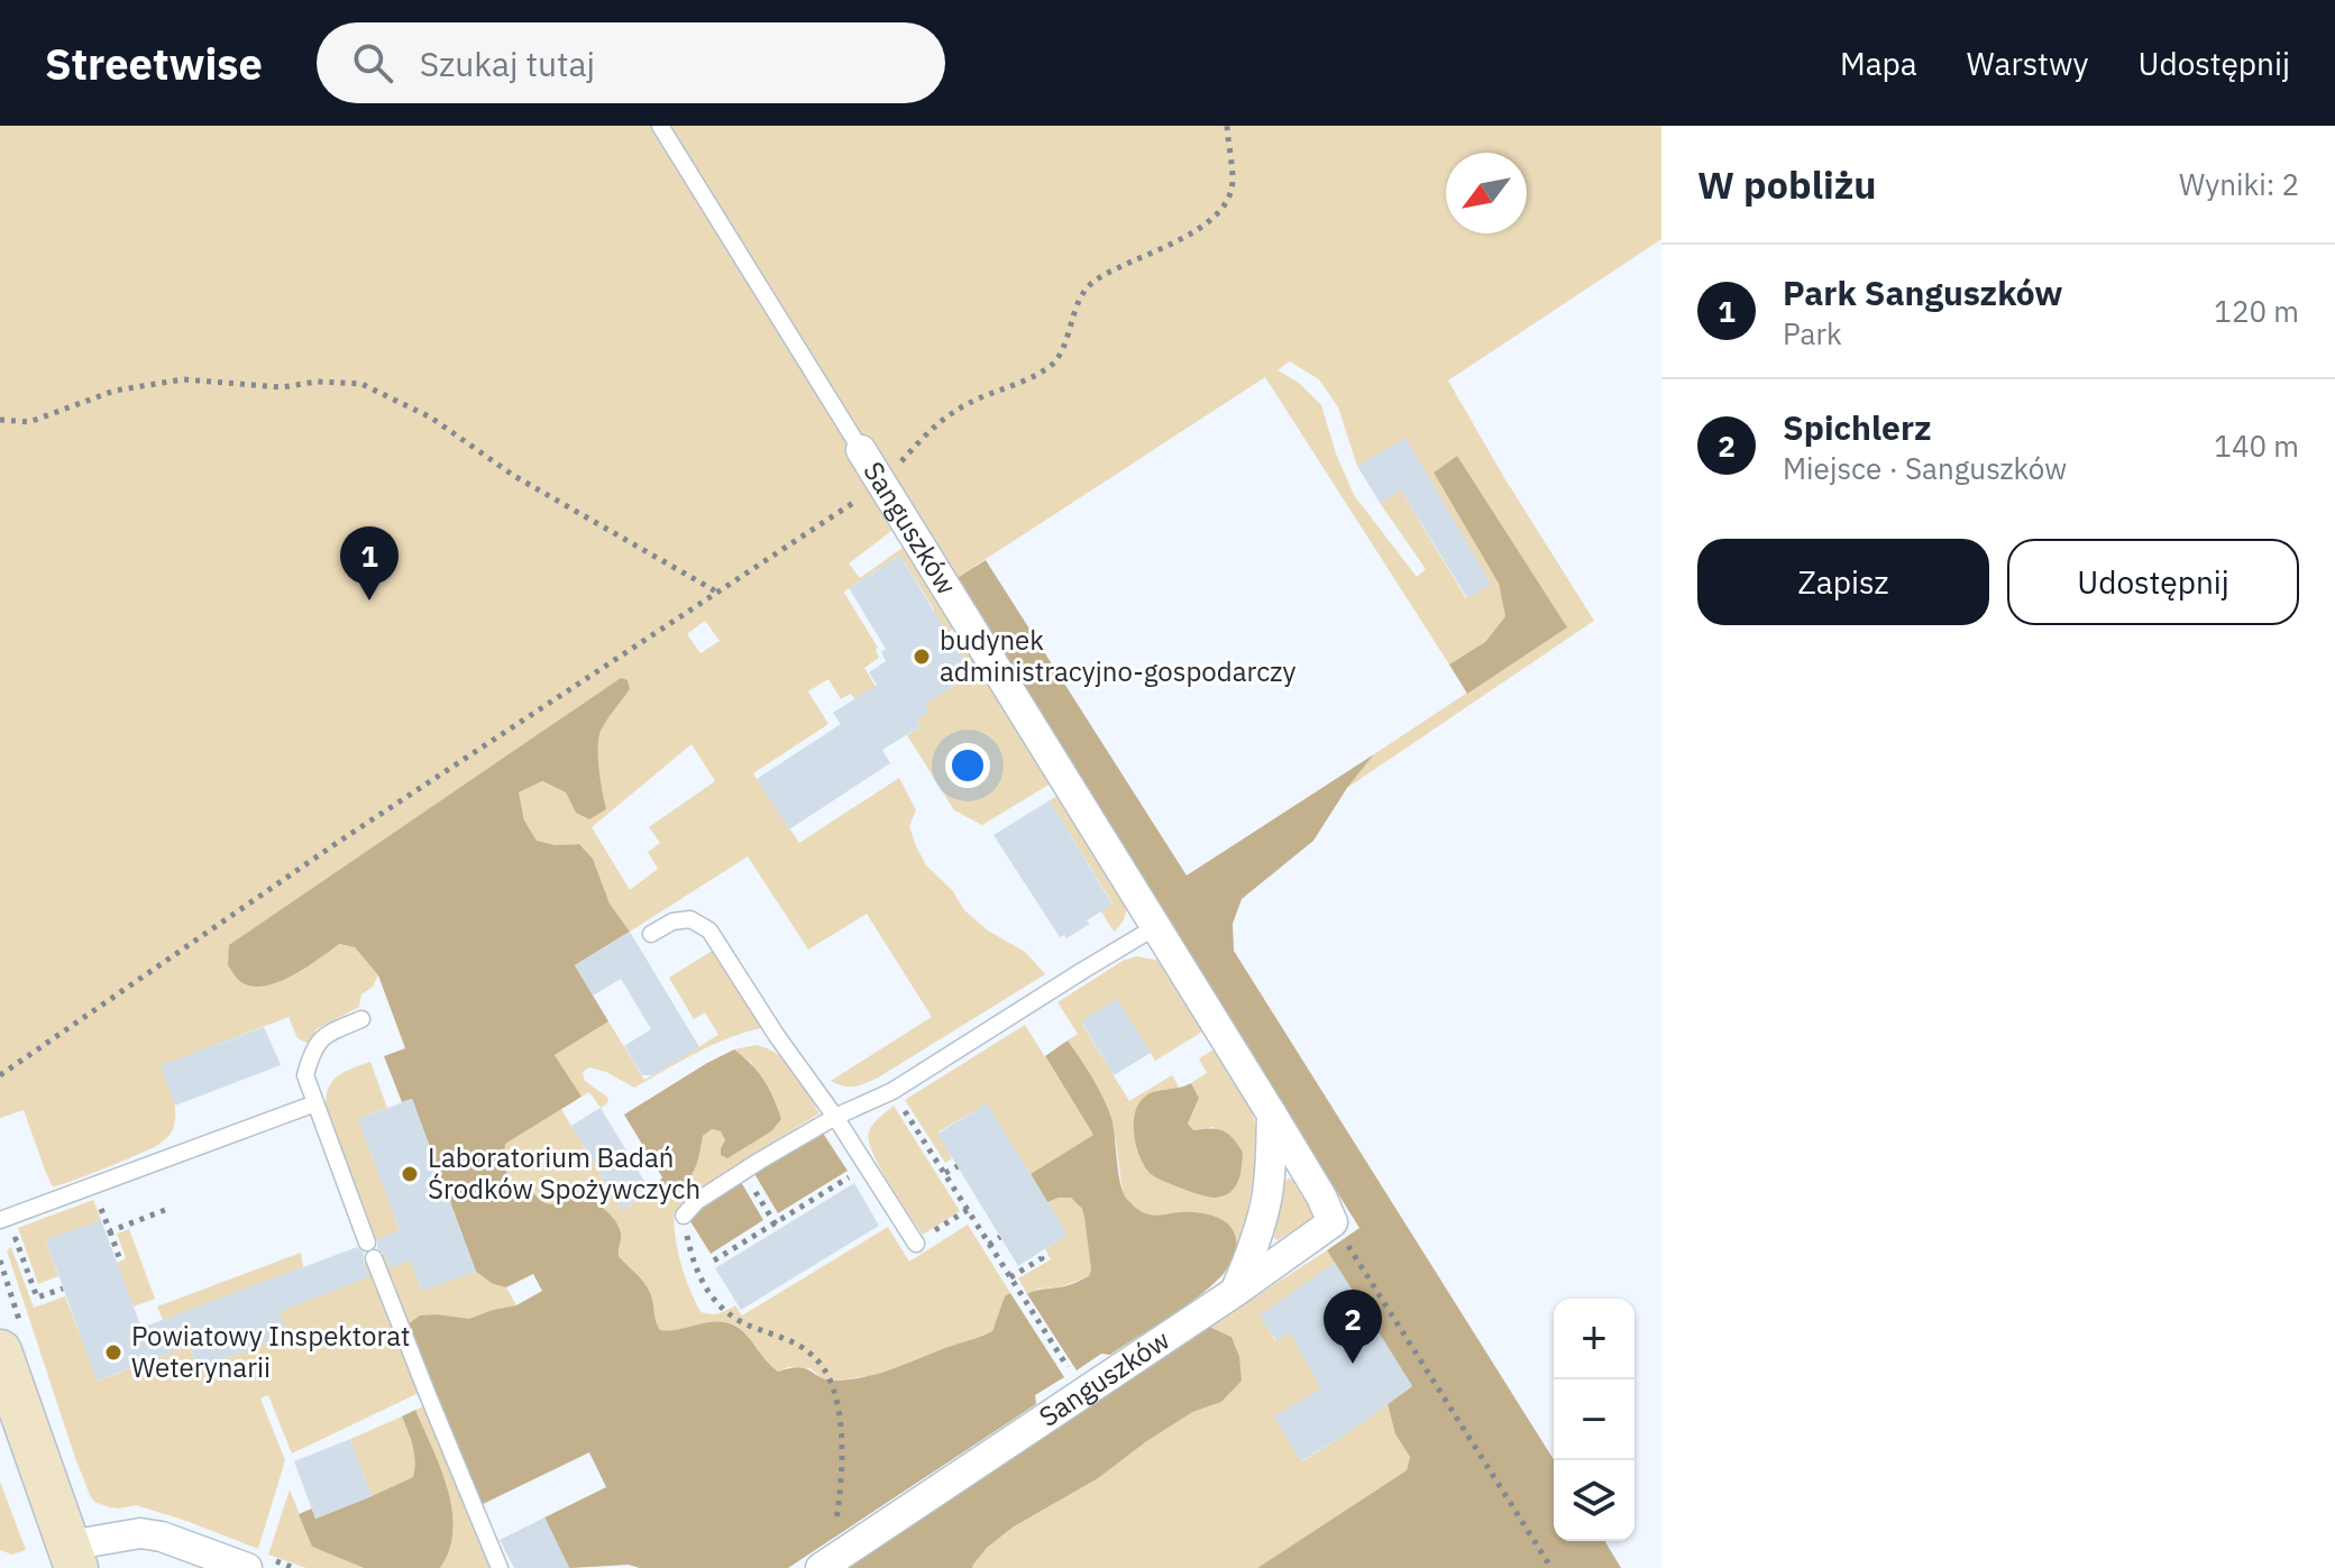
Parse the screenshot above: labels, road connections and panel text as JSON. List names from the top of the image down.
{
  "streets": {
    "street": ["Sanguszków"]
  },
  "places": ["budynek administracyjno-gospodarczy", "Laboratorium Badań Środków Spożywczych", "Powiatowy Inspektorat Weterynarii"],
  "north": "bottom left",
  "page": {
    "header": "Streetwise",
    "search": "Szukaj tutaj",
    "nav": ["Mapa", "Warstwy", "Udostępnij"],
    "heading": ["W pobliżu", "Wyniki: 2"],
    "list": [
      {
        "mark": "1",
        "name": "Park Sanguszków",
        "note": "Park",
        "value": "120 m"
      },
      {
        "mark": "2",
        "name": "Spichlerz",
        "note": "Miejsce · Sanguszków",
        "value": "140 m"
      }
    ],
    "buttons": ["Zapisz", "Udostępnij"],
    "pins": ["1", "2"],
    "map_buttons": ["+", "−"]
  }
}
